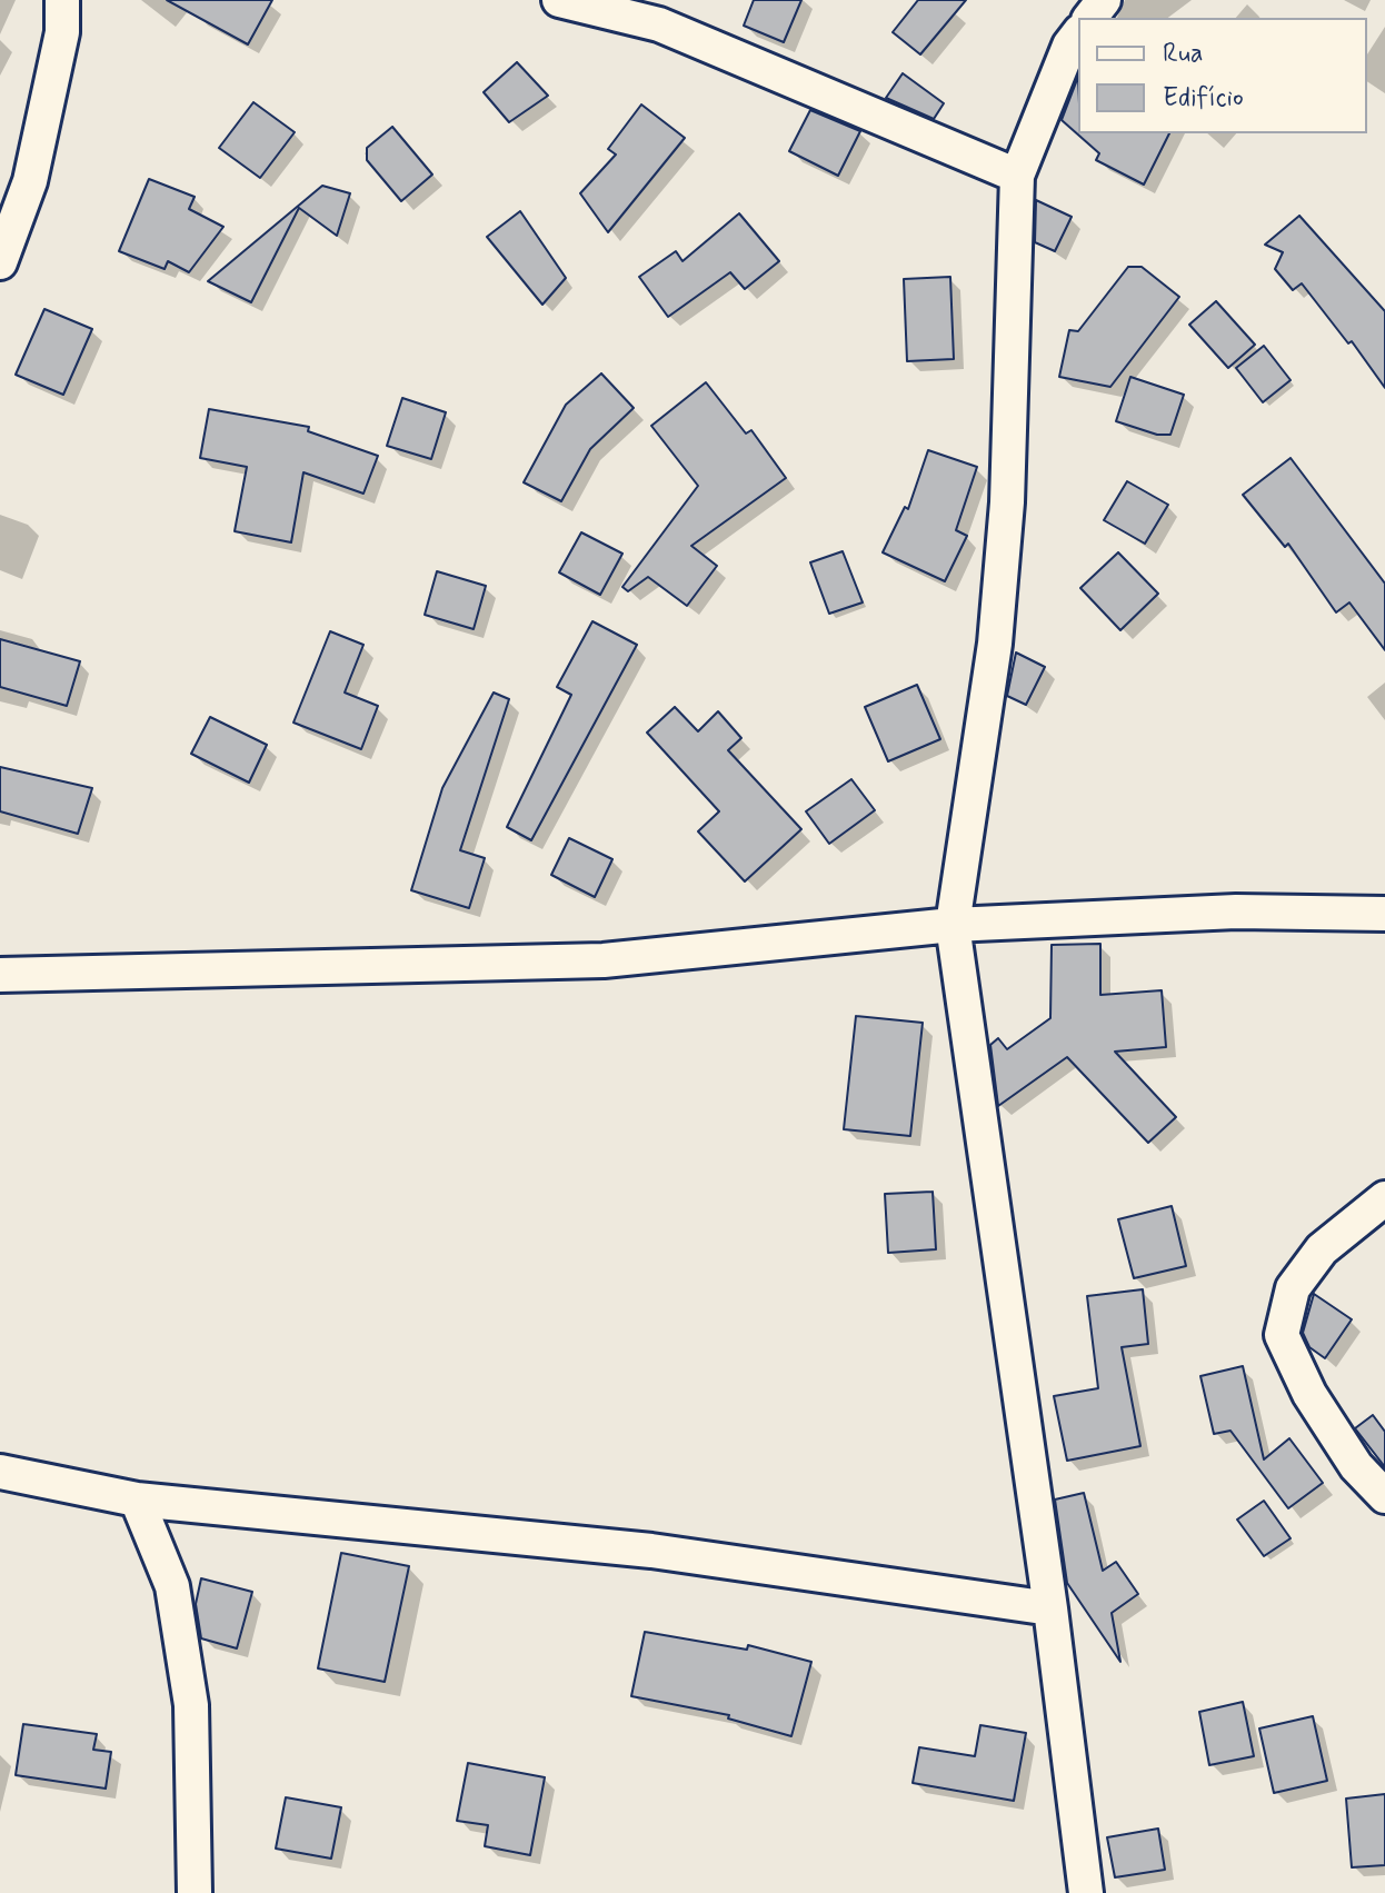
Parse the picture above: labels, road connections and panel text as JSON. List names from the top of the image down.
{
  "legend": ["Rua", "Edifício"]
}
